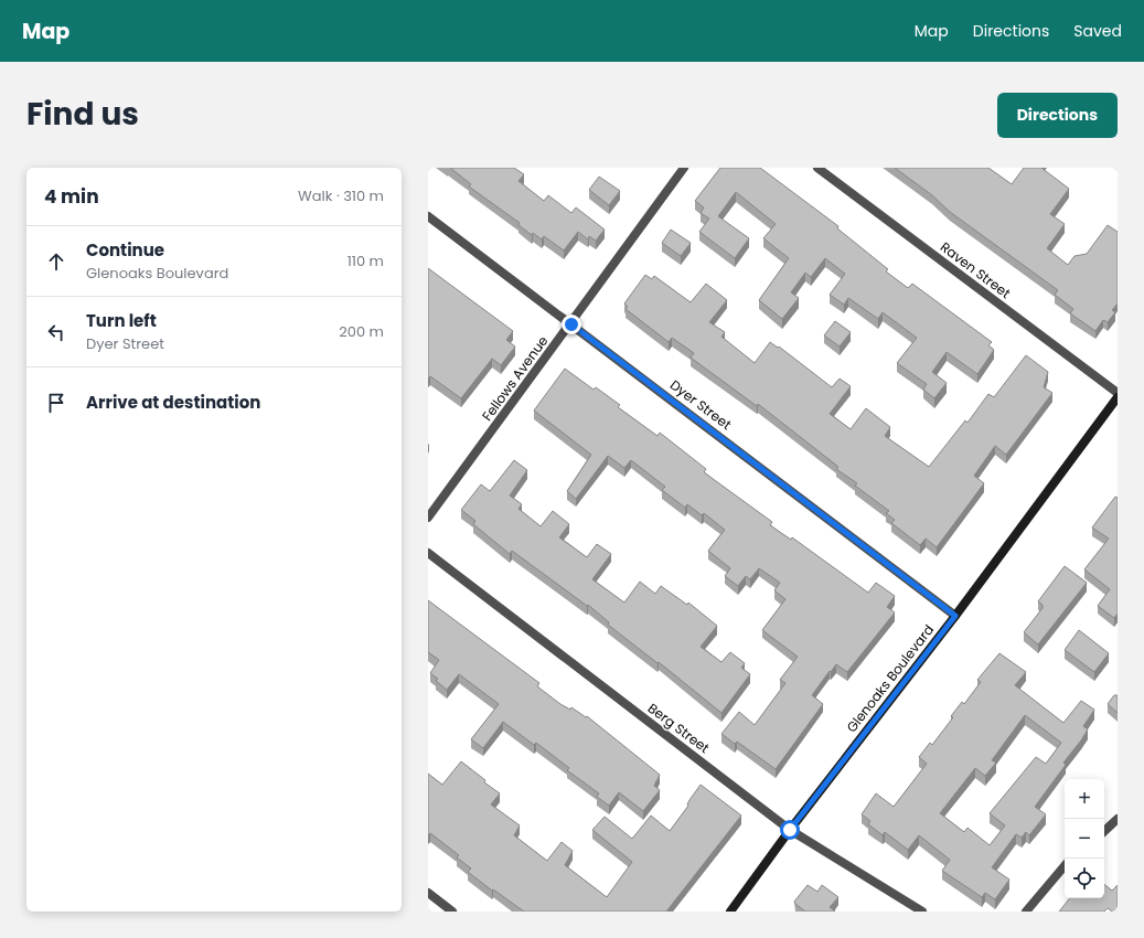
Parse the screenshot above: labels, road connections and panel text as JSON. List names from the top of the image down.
{
  "streets": {
    "main road": ["Glenoaks Boulevard"],
    "street": [
      "Raven Street",
      "Fellows Avenue",
      "Dyer Street",
      "Berg Street"
    ]
  },
  "crossings": [
    ["Fellows Avenue", "Dyer Street"],
    ["Dyer Street", "Glenoaks Boulevard"],
    ["Glenoaks Boulevard", "Berg Street"]
  ],
  "page": {
    "header": "Map",
    "nav": ["Map", "Directions", "Saved"],
    "title": "Find us",
    "buttons": "Directions",
    "heading": ["4 min", "Walk · 310 m"],
    "list": [
      ["Continue", "Glenoaks Boulevard", "110 m"],
      ["Turn left", "Dyer Street", "200 m"],
      "Arrive at destination"
    ],
    "map_buttons": ["+", "−"]
  }
}
